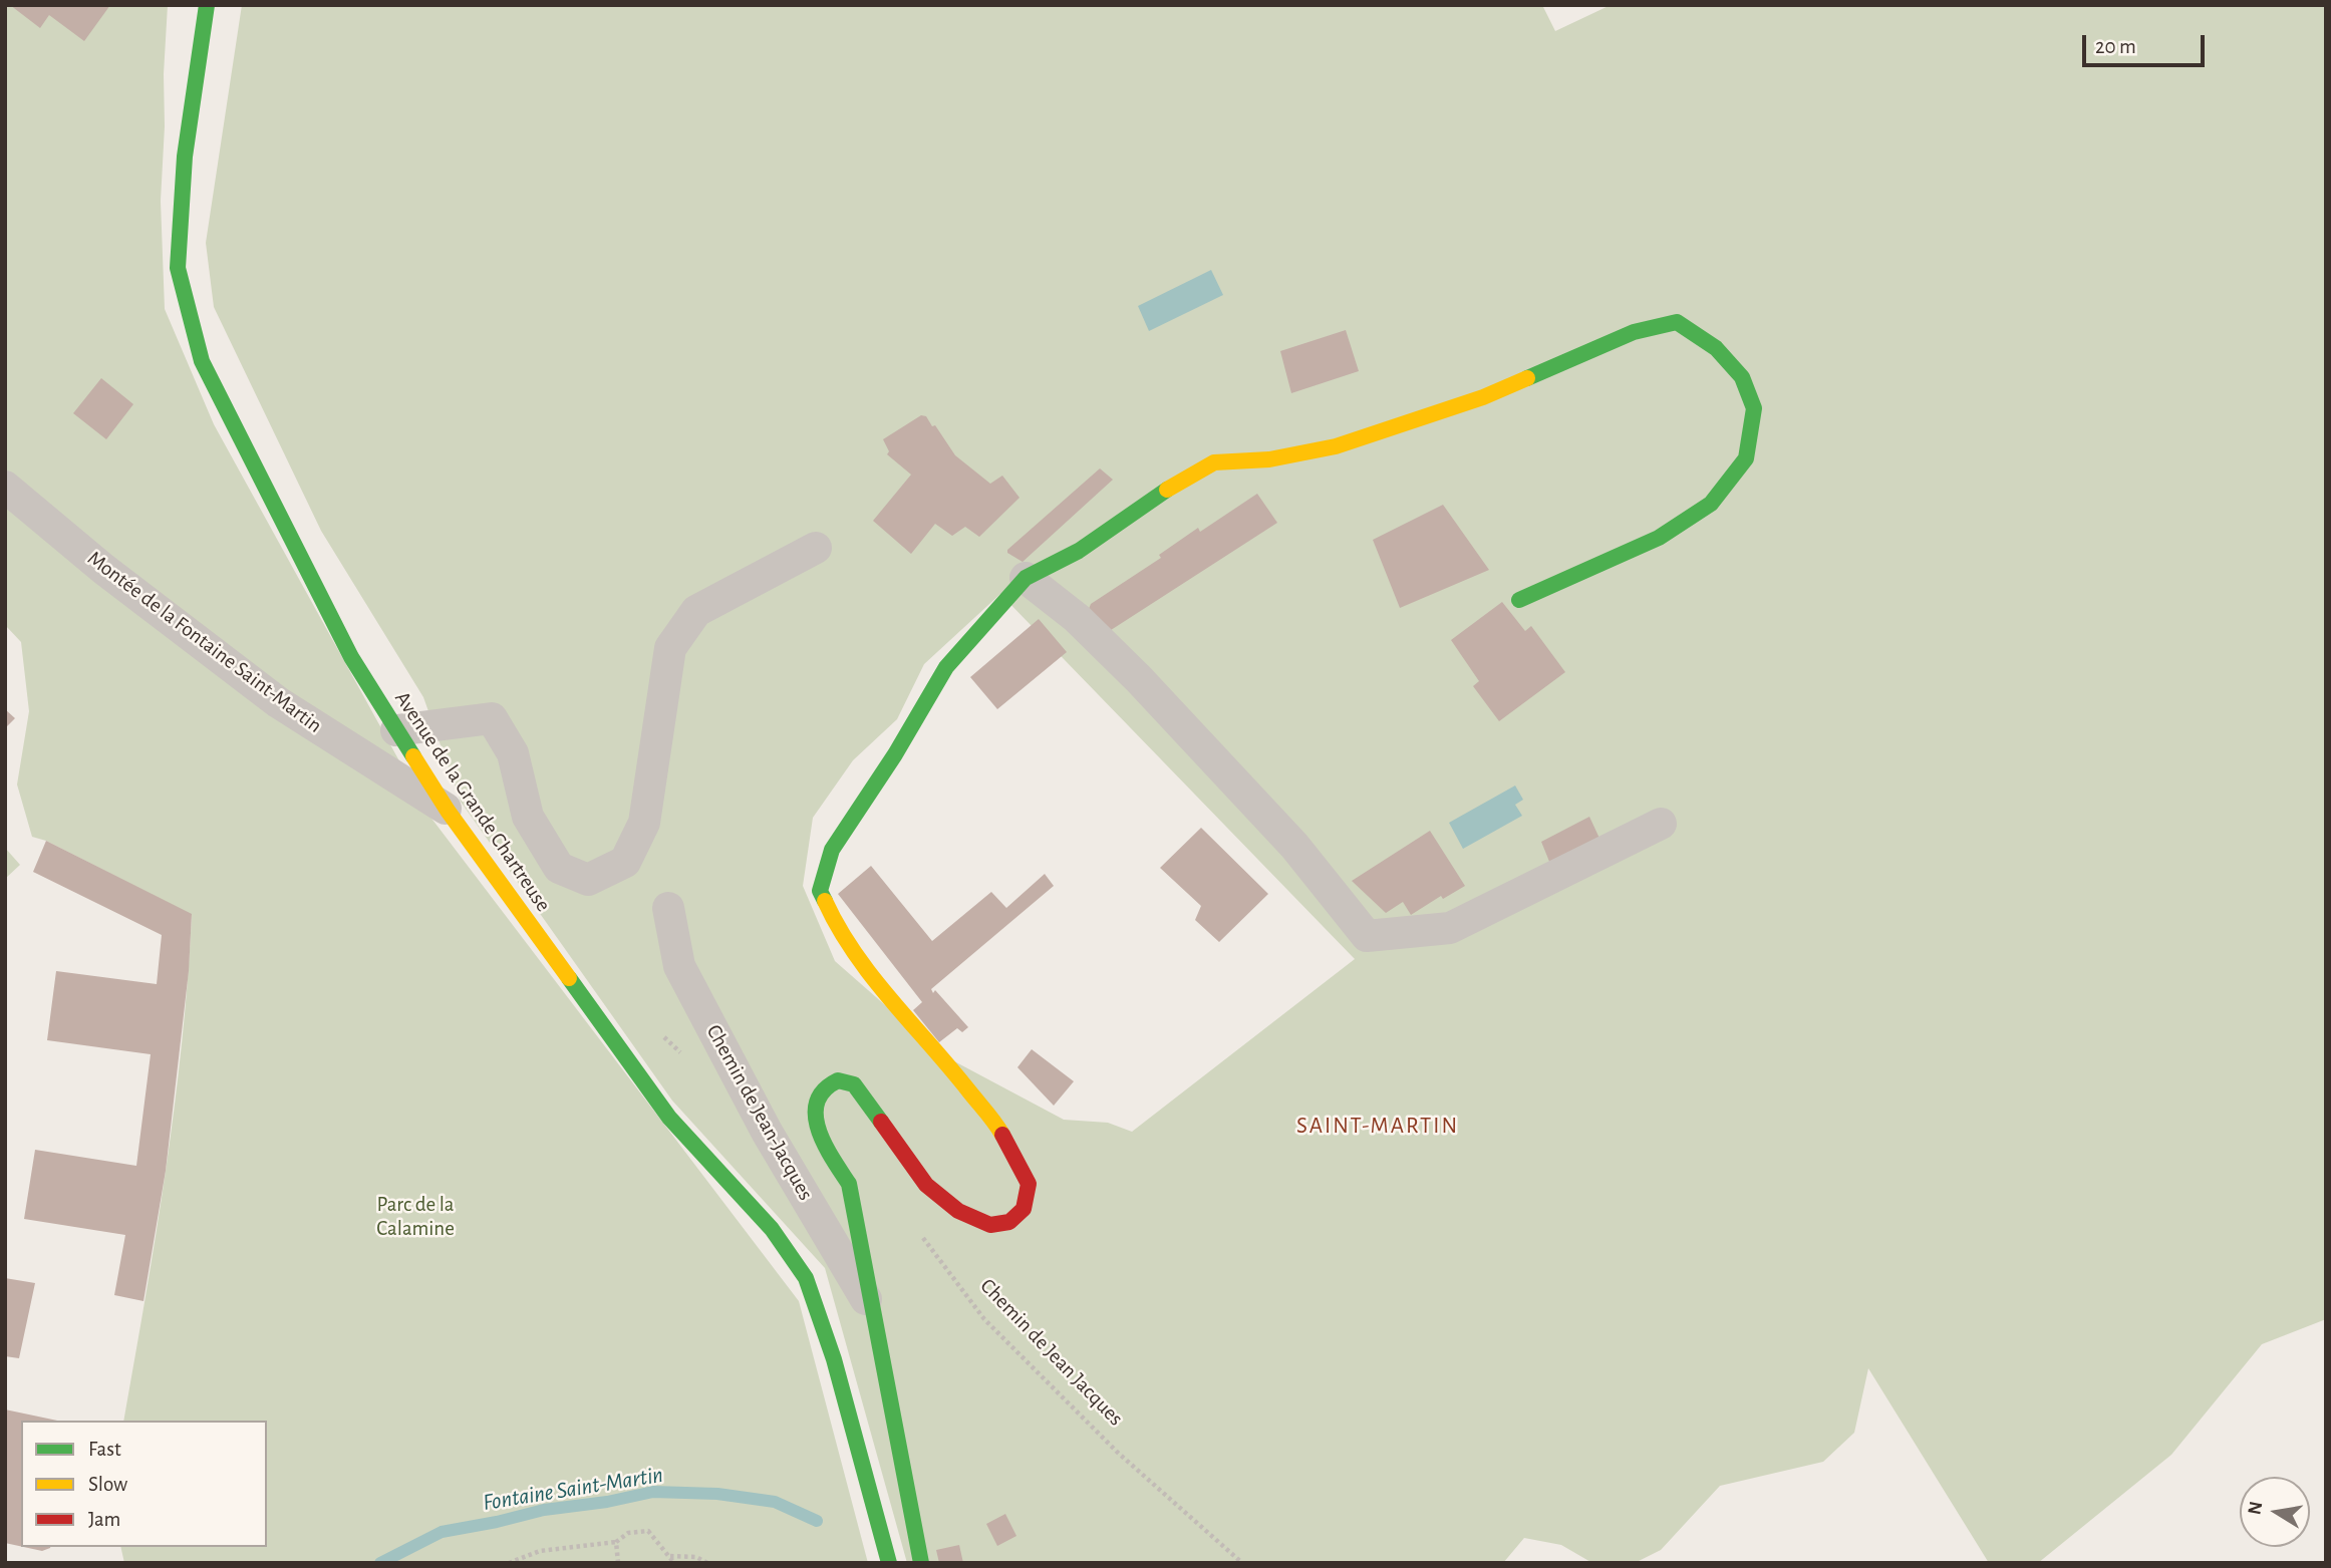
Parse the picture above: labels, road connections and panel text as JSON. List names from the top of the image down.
{
  "streets": {
    "street": ["Montée de la Fontaine Saint-Martin", "Avenue de la Grande Chartreuse", "Chemin de Jean-Jacques"],
    "path": ["Chemin de Jean Jacques"]
  },
  "crossings": [
    ["Montée de la Fontaine Saint-Martin", "Avenue de la Grande Chartreuse"]
  ],
  "districts": ["SAINT-MARTIN"],
  "water": ["Fontaine Saint-Martin"],
  "parks": ["Parc de la Calamine"],
  "legend": ["Fast", "Slow", "Jam"],
  "scale_bar": "20 m",
  "north": "left"
}
